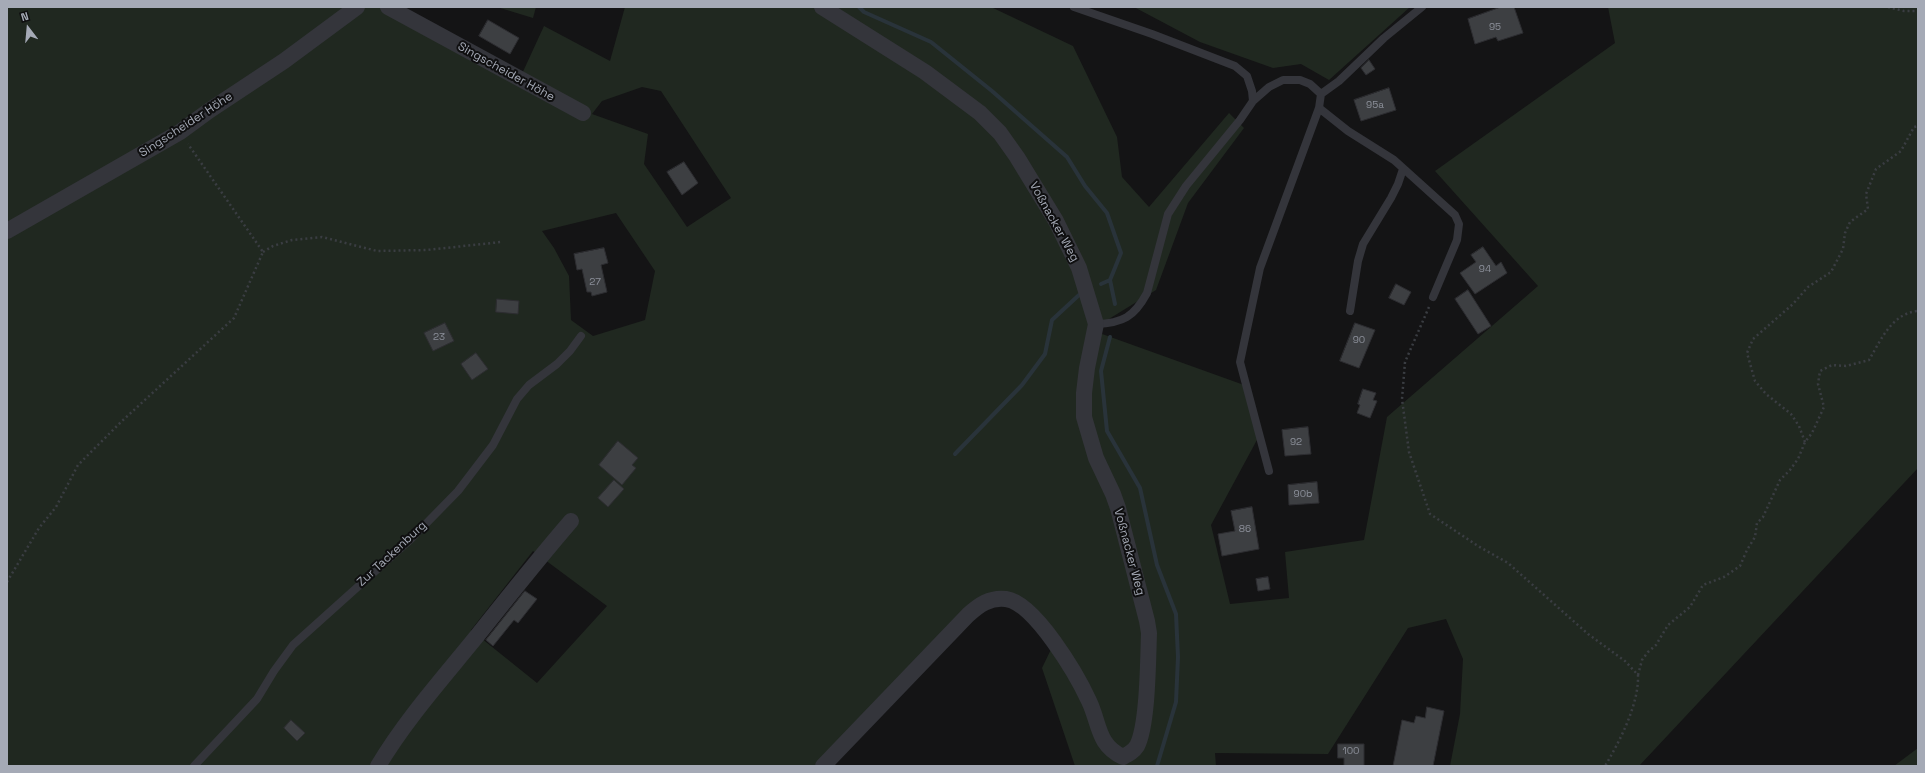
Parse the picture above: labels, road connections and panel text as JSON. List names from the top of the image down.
{
  "streets": {
    "street": ["Singscheider Höhe", "Voßnacker Weg"],
    "lane": ["Zur Tackenburg"]
  },
  "house_numbers": [
    "95",
    "95a",
    "94",
    "27",
    "23",
    "90",
    "92",
    "90b",
    "86",
    "100"
  ],
  "north": "top"
}
